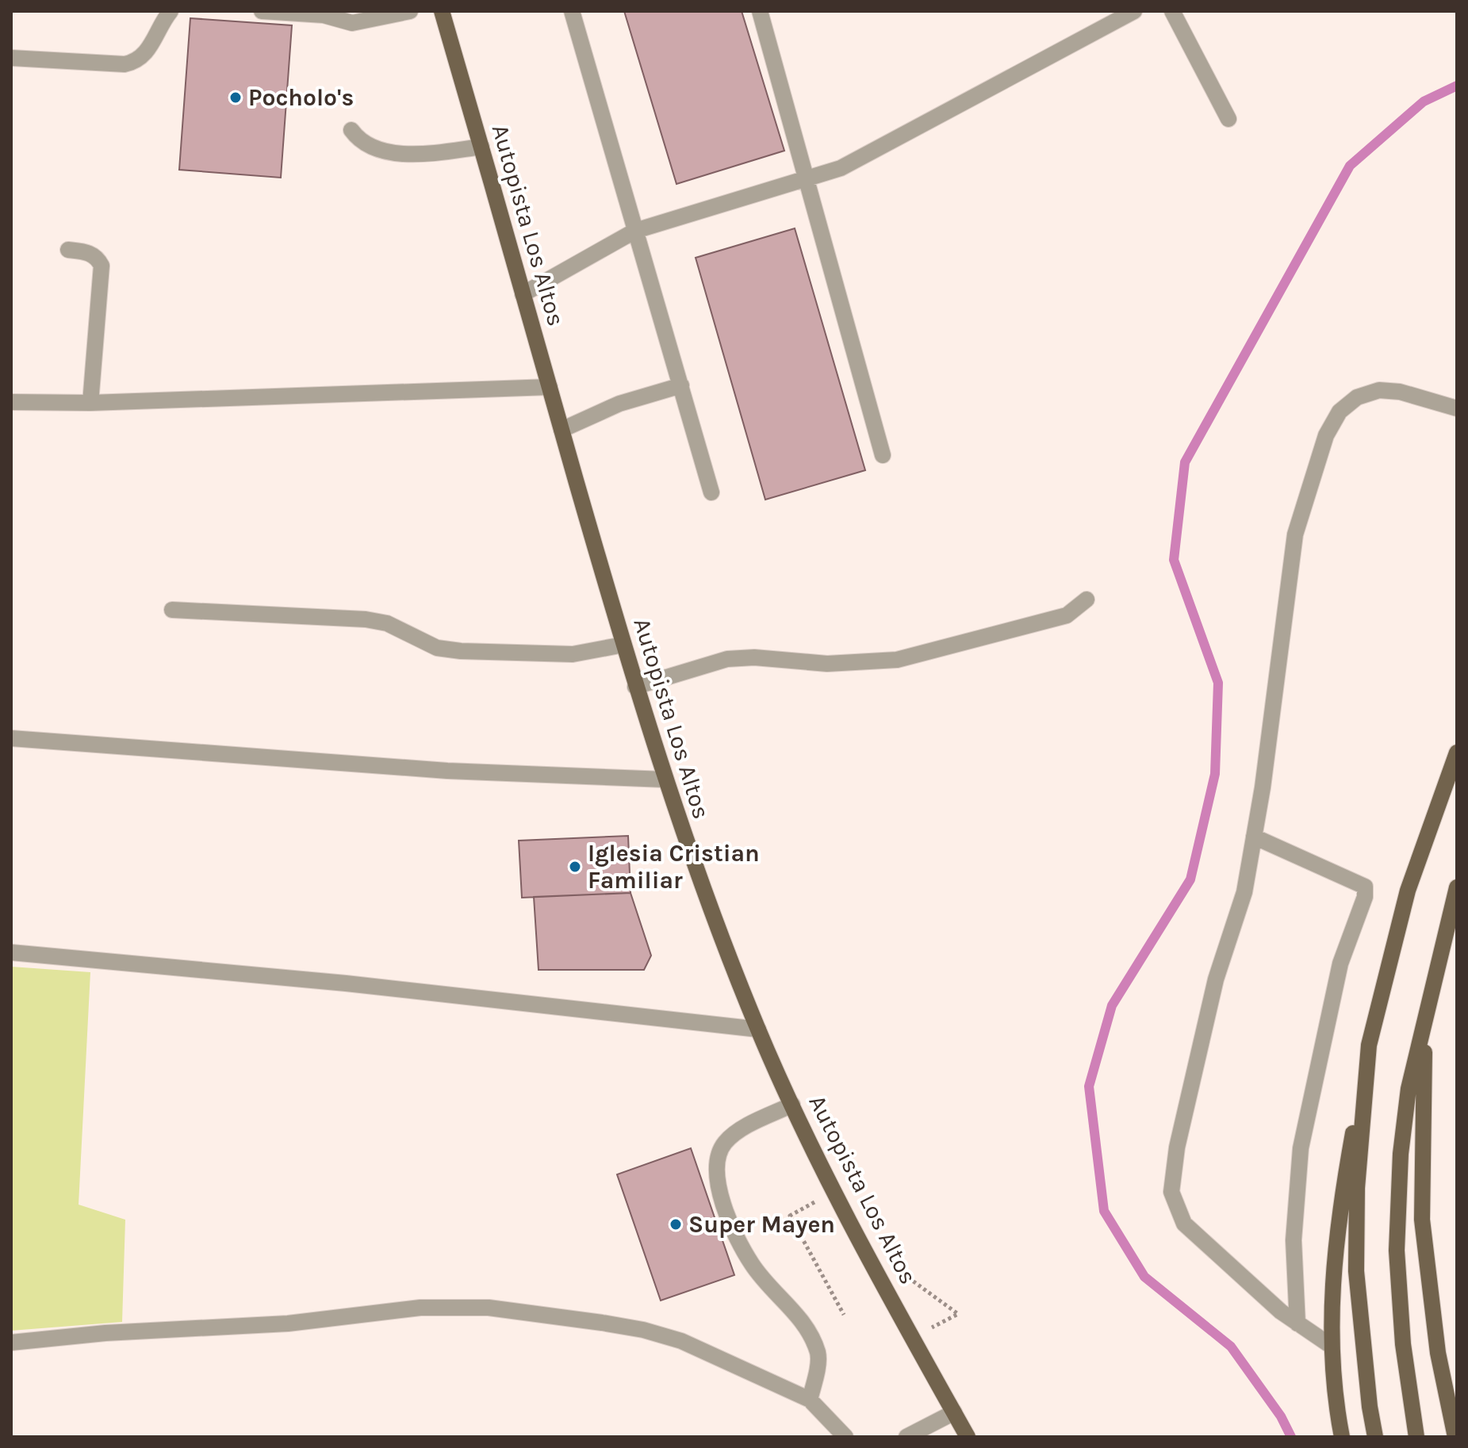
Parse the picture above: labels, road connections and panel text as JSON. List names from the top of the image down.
{
  "streets": {
    "main road": ["Autopista Los Altos"]
  },
  "places": ["Pocholo's", "Iglesia Cristian Familiar", "Super Mayen"]
}
